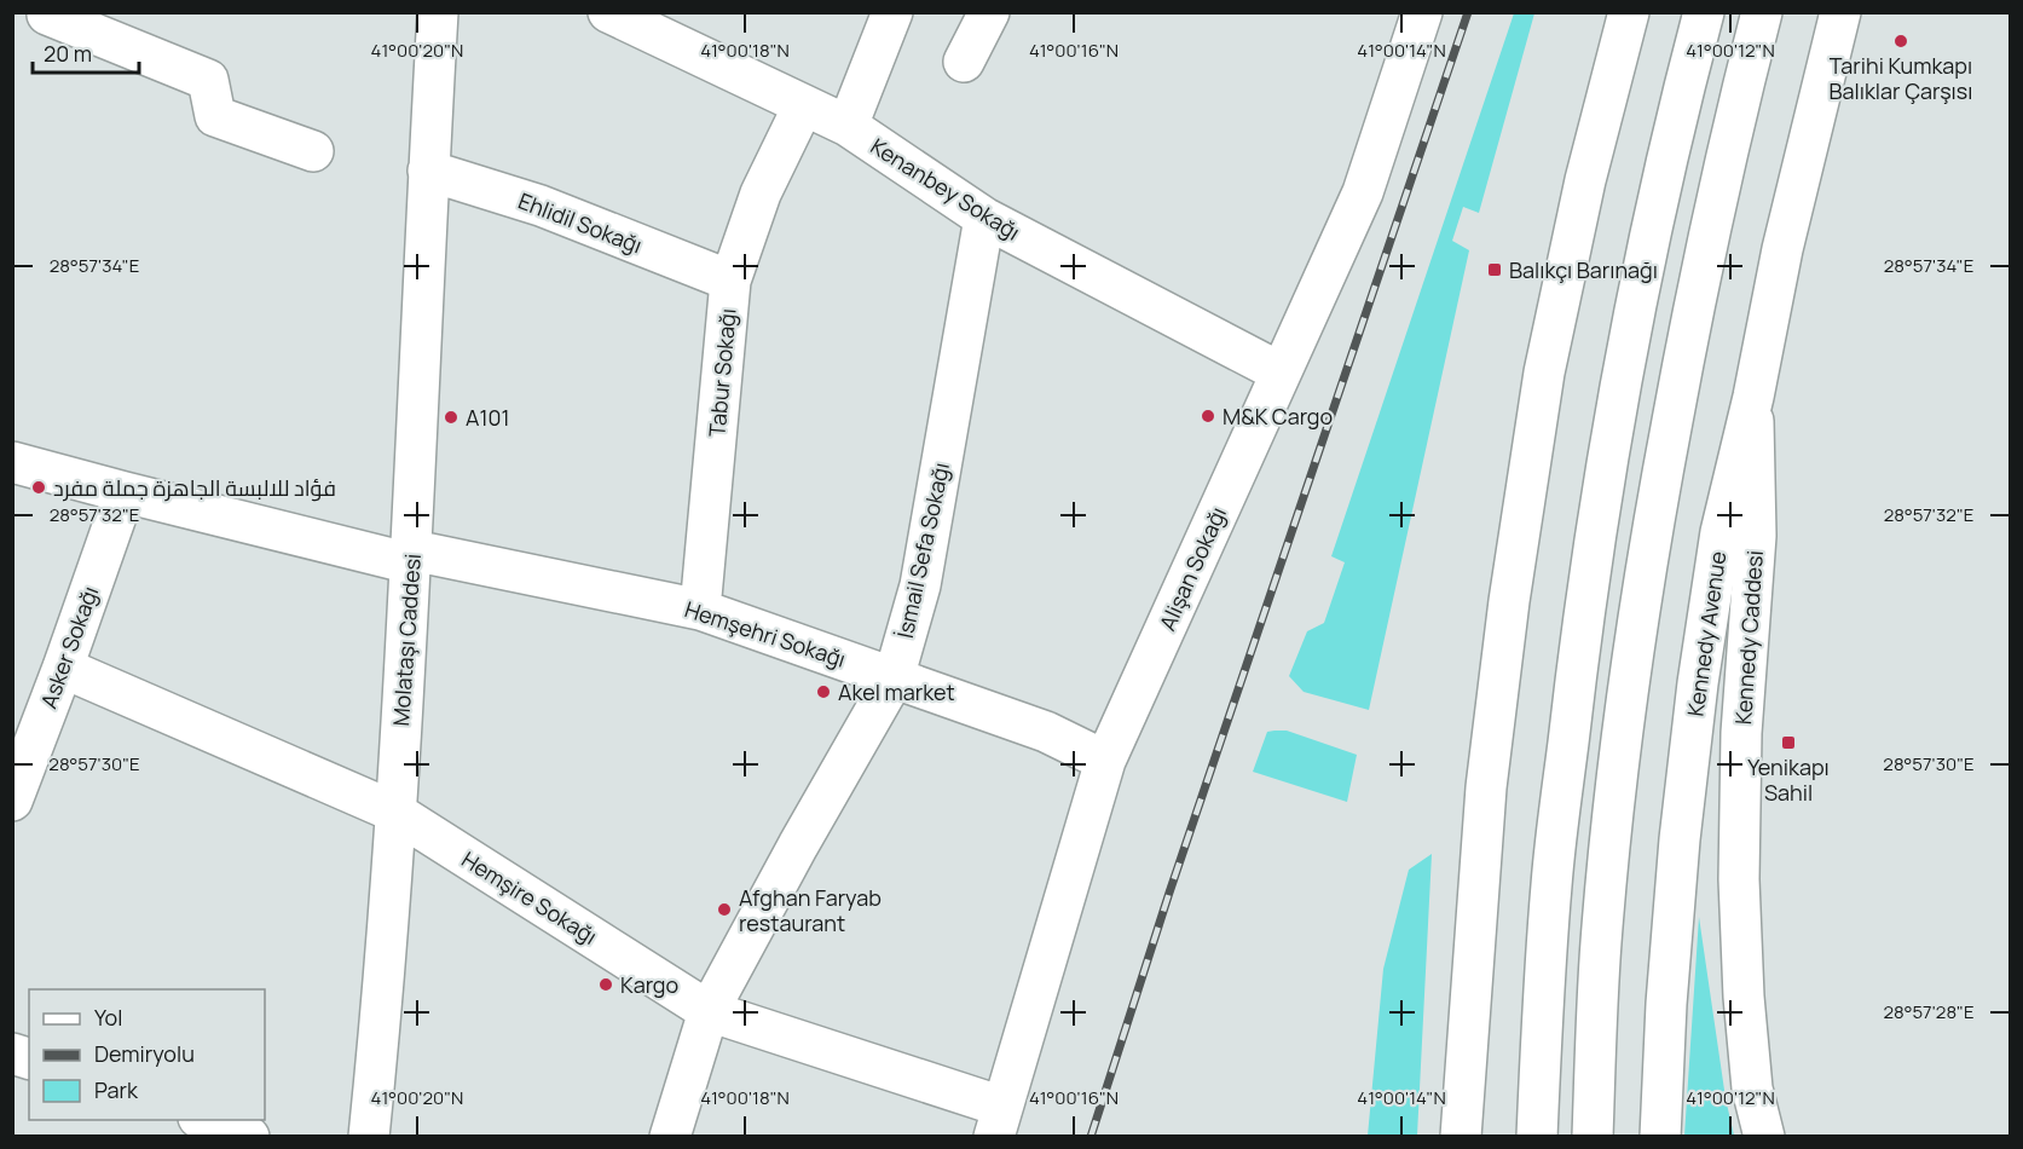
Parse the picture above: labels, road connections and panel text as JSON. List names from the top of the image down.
{
  "streets": {
    "main road": [
      "Kenanbey Sokağı",
      "Ehlidil Sokağı",
      "Tabur Sokağı",
      "İsmail Sefa Sokağı",
      "Alişan Sokağı",
      "Hemşehri Sokağı",
      "Kennedy Avenue",
      "Kennedy Caddesi",
      "Molataşı Caddesi",
      "Asker Sokağı",
      "Hemşire Sokağı"
    ]
  },
  "crossings": [
    ["Kenanbey Sokağı", "Tabur Sokağı"],
    ["Kenanbey Sokağı", "İsmail Sefa Sokağı"],
    ["Kenanbey Sokağı", "Alişan Sokağı"],
    ["Ehlidil Sokağı", "Tabur Sokağı"],
    ["Ehlidil Sokağı", "Molataşı Caddesi"],
    ["Tabur Sokağı", "Hemşehri Sokağı"],
    ["İsmail Sefa Sokağı", "Hemşehri Sokağı"],
    ["İsmail Sefa Sokağı", "Hemşire Sokağı"],
    ["Alişan Sokağı", "Hemşehri Sokağı"],
    ["Alişan Sokağı", "Hemşire Sokağı"],
    ["Hemşehri Sokağı", "Molataşı Caddesi"],
    ["Hemşehri Sokağı", "Asker Sokağı"],
    ["Kennedy Avenue", "Kennedy Caddesi"],
    ["Molataşı Caddesi", "Hemşire Sokağı"],
    ["Asker Sokağı", "Hemşire Sokağı"]
  ],
  "places": {
    "other": [
      "Tarihi Kumkapı Balıklar Çarşısı",
      "M&K Cargo",
      "A101",
      "فؤاد للالبسة الجاهزة جملة مفرد",
      "Akel market",
      "Afghan Faryab restaurant",
      "Kargo"
    ],
    "transit": ["Balıkçı Barınağı", "Yenikapı Sahil"]
  },
  "legend": ["Yol", "Demiryolu", "Park"],
  "scale_bar": "20 m",
  "coordinates": [
    "41°00'20\"N",
    "41°00'18\"N",
    "41°00'16\"N",
    "41°00'14\"N",
    "41°00'12\"N",
    "28°57'34\"E",
    "28°57'32\"E",
    "28°57'30\"E",
    "28°57'28\"E"
  ]
}
